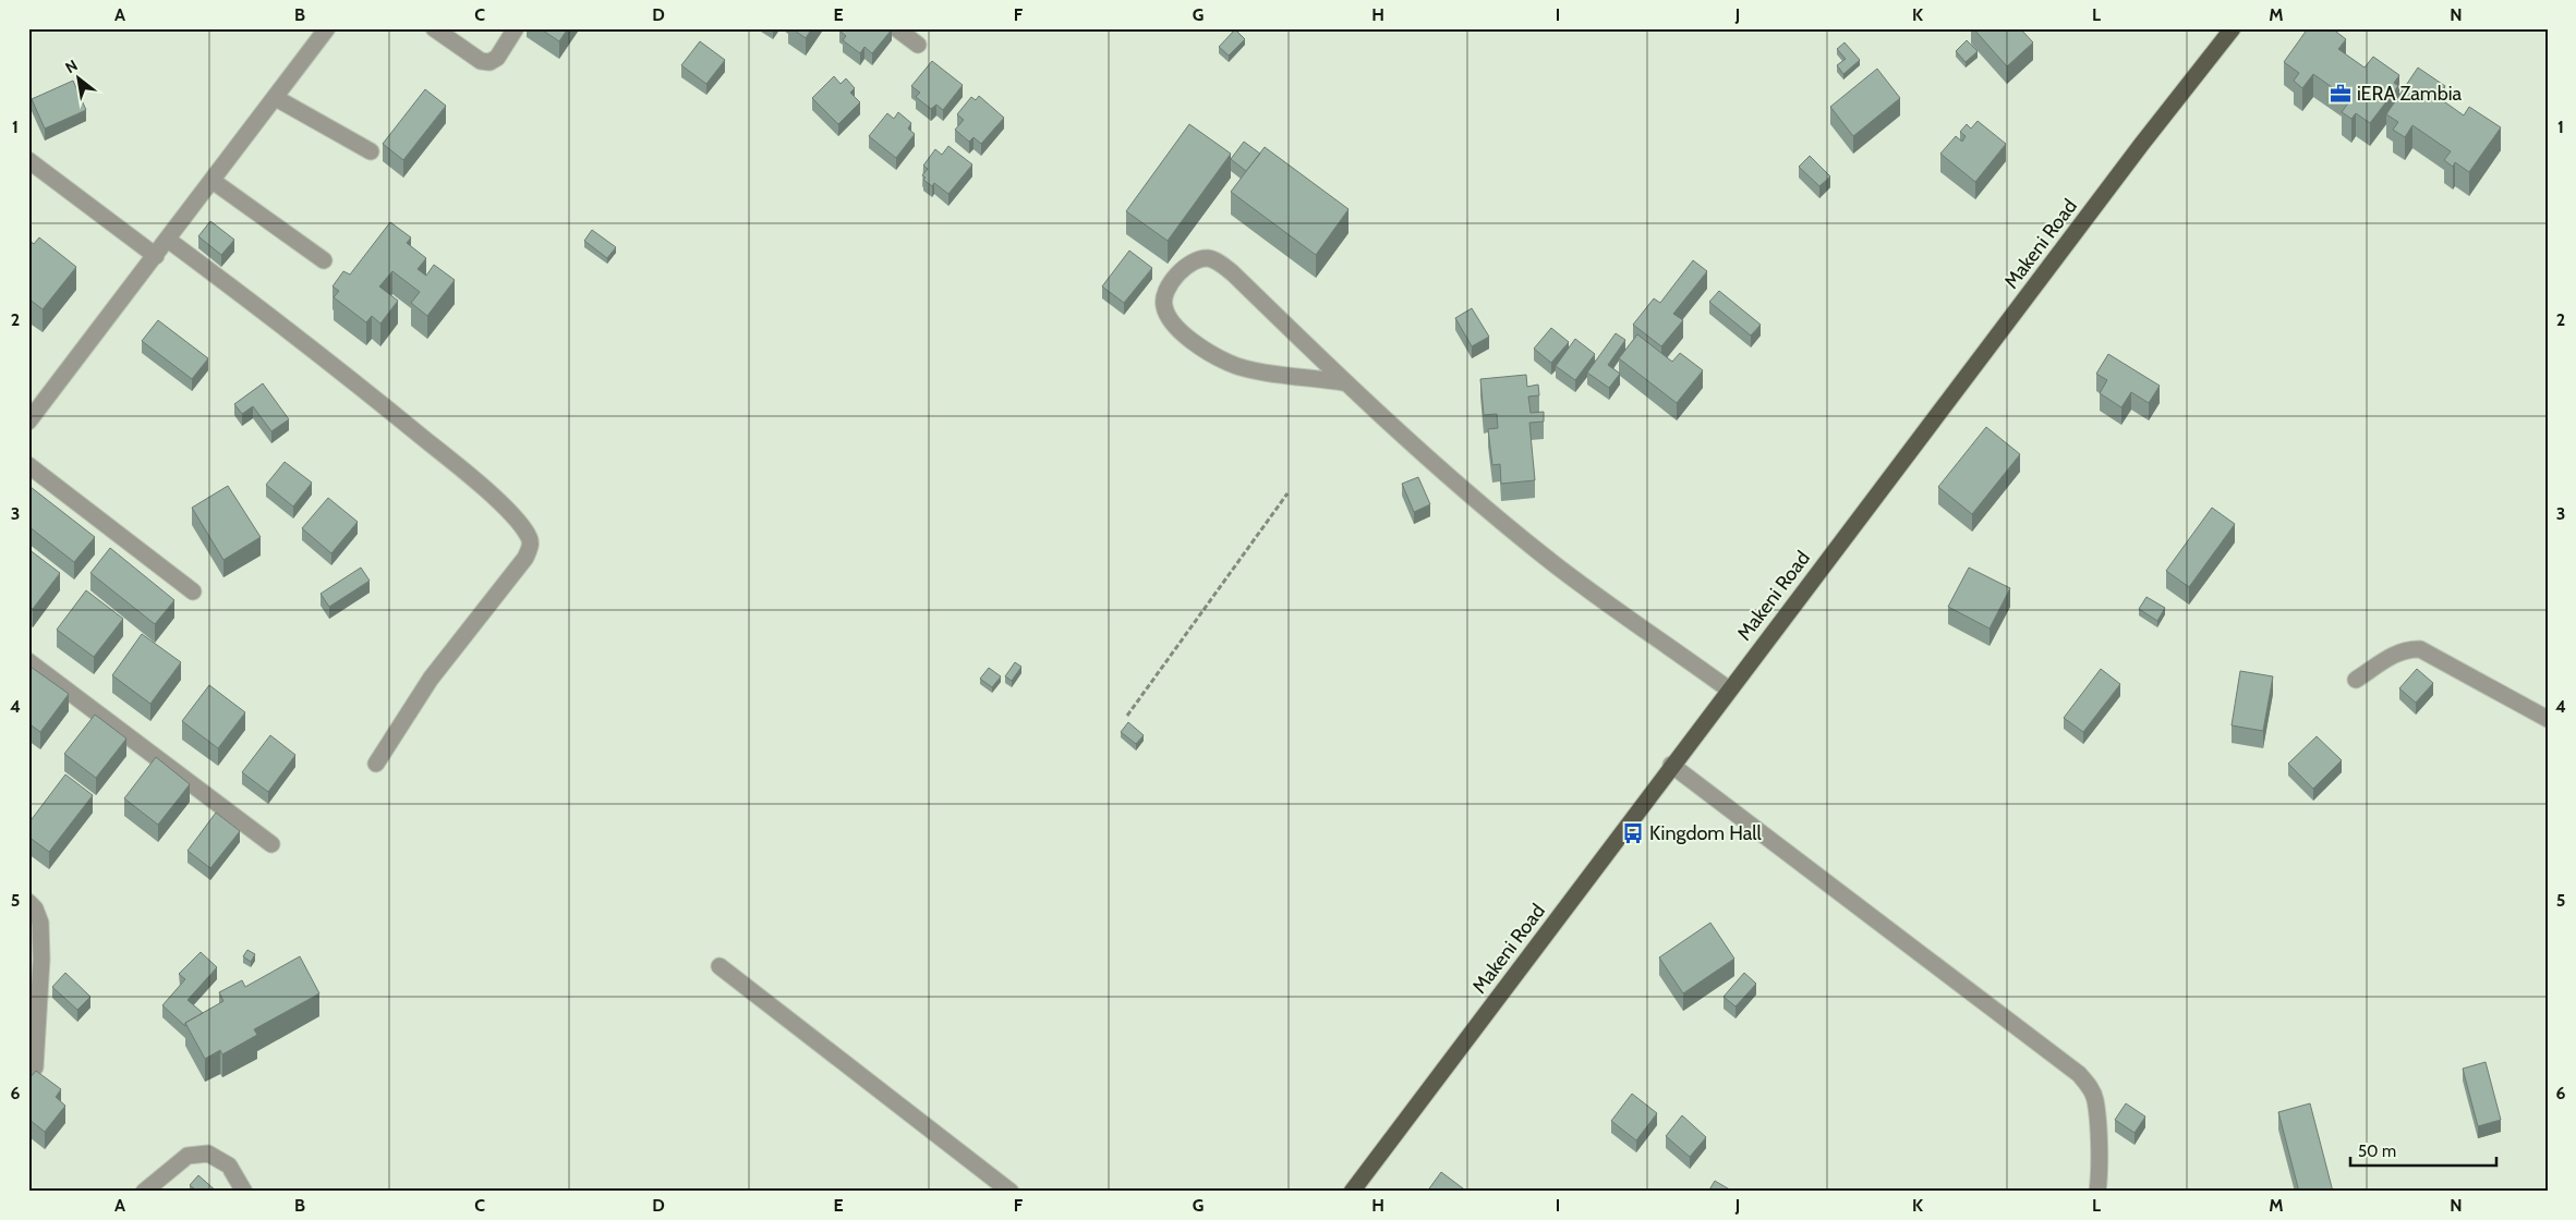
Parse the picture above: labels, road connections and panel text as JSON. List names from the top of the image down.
{
  "streets": {
    "main road": ["Makeni Road"]
  },
  "places": {
    "office": ["iERA Zambia"],
    "bus stop": ["Kingdom Hall"]
  },
  "scale_bar": "50 m",
  "north": "top left",
  "grid": {
    "columns": [
      "A",
      "B",
      "C",
      "D",
      "E",
      "F",
      "G",
      "H",
      "I",
      "J",
      "K",
      "L",
      "M",
      "N"
    ],
    "rows": [
      "1",
      "2",
      "3",
      "4",
      "5",
      "6"
    ]
  }
}
